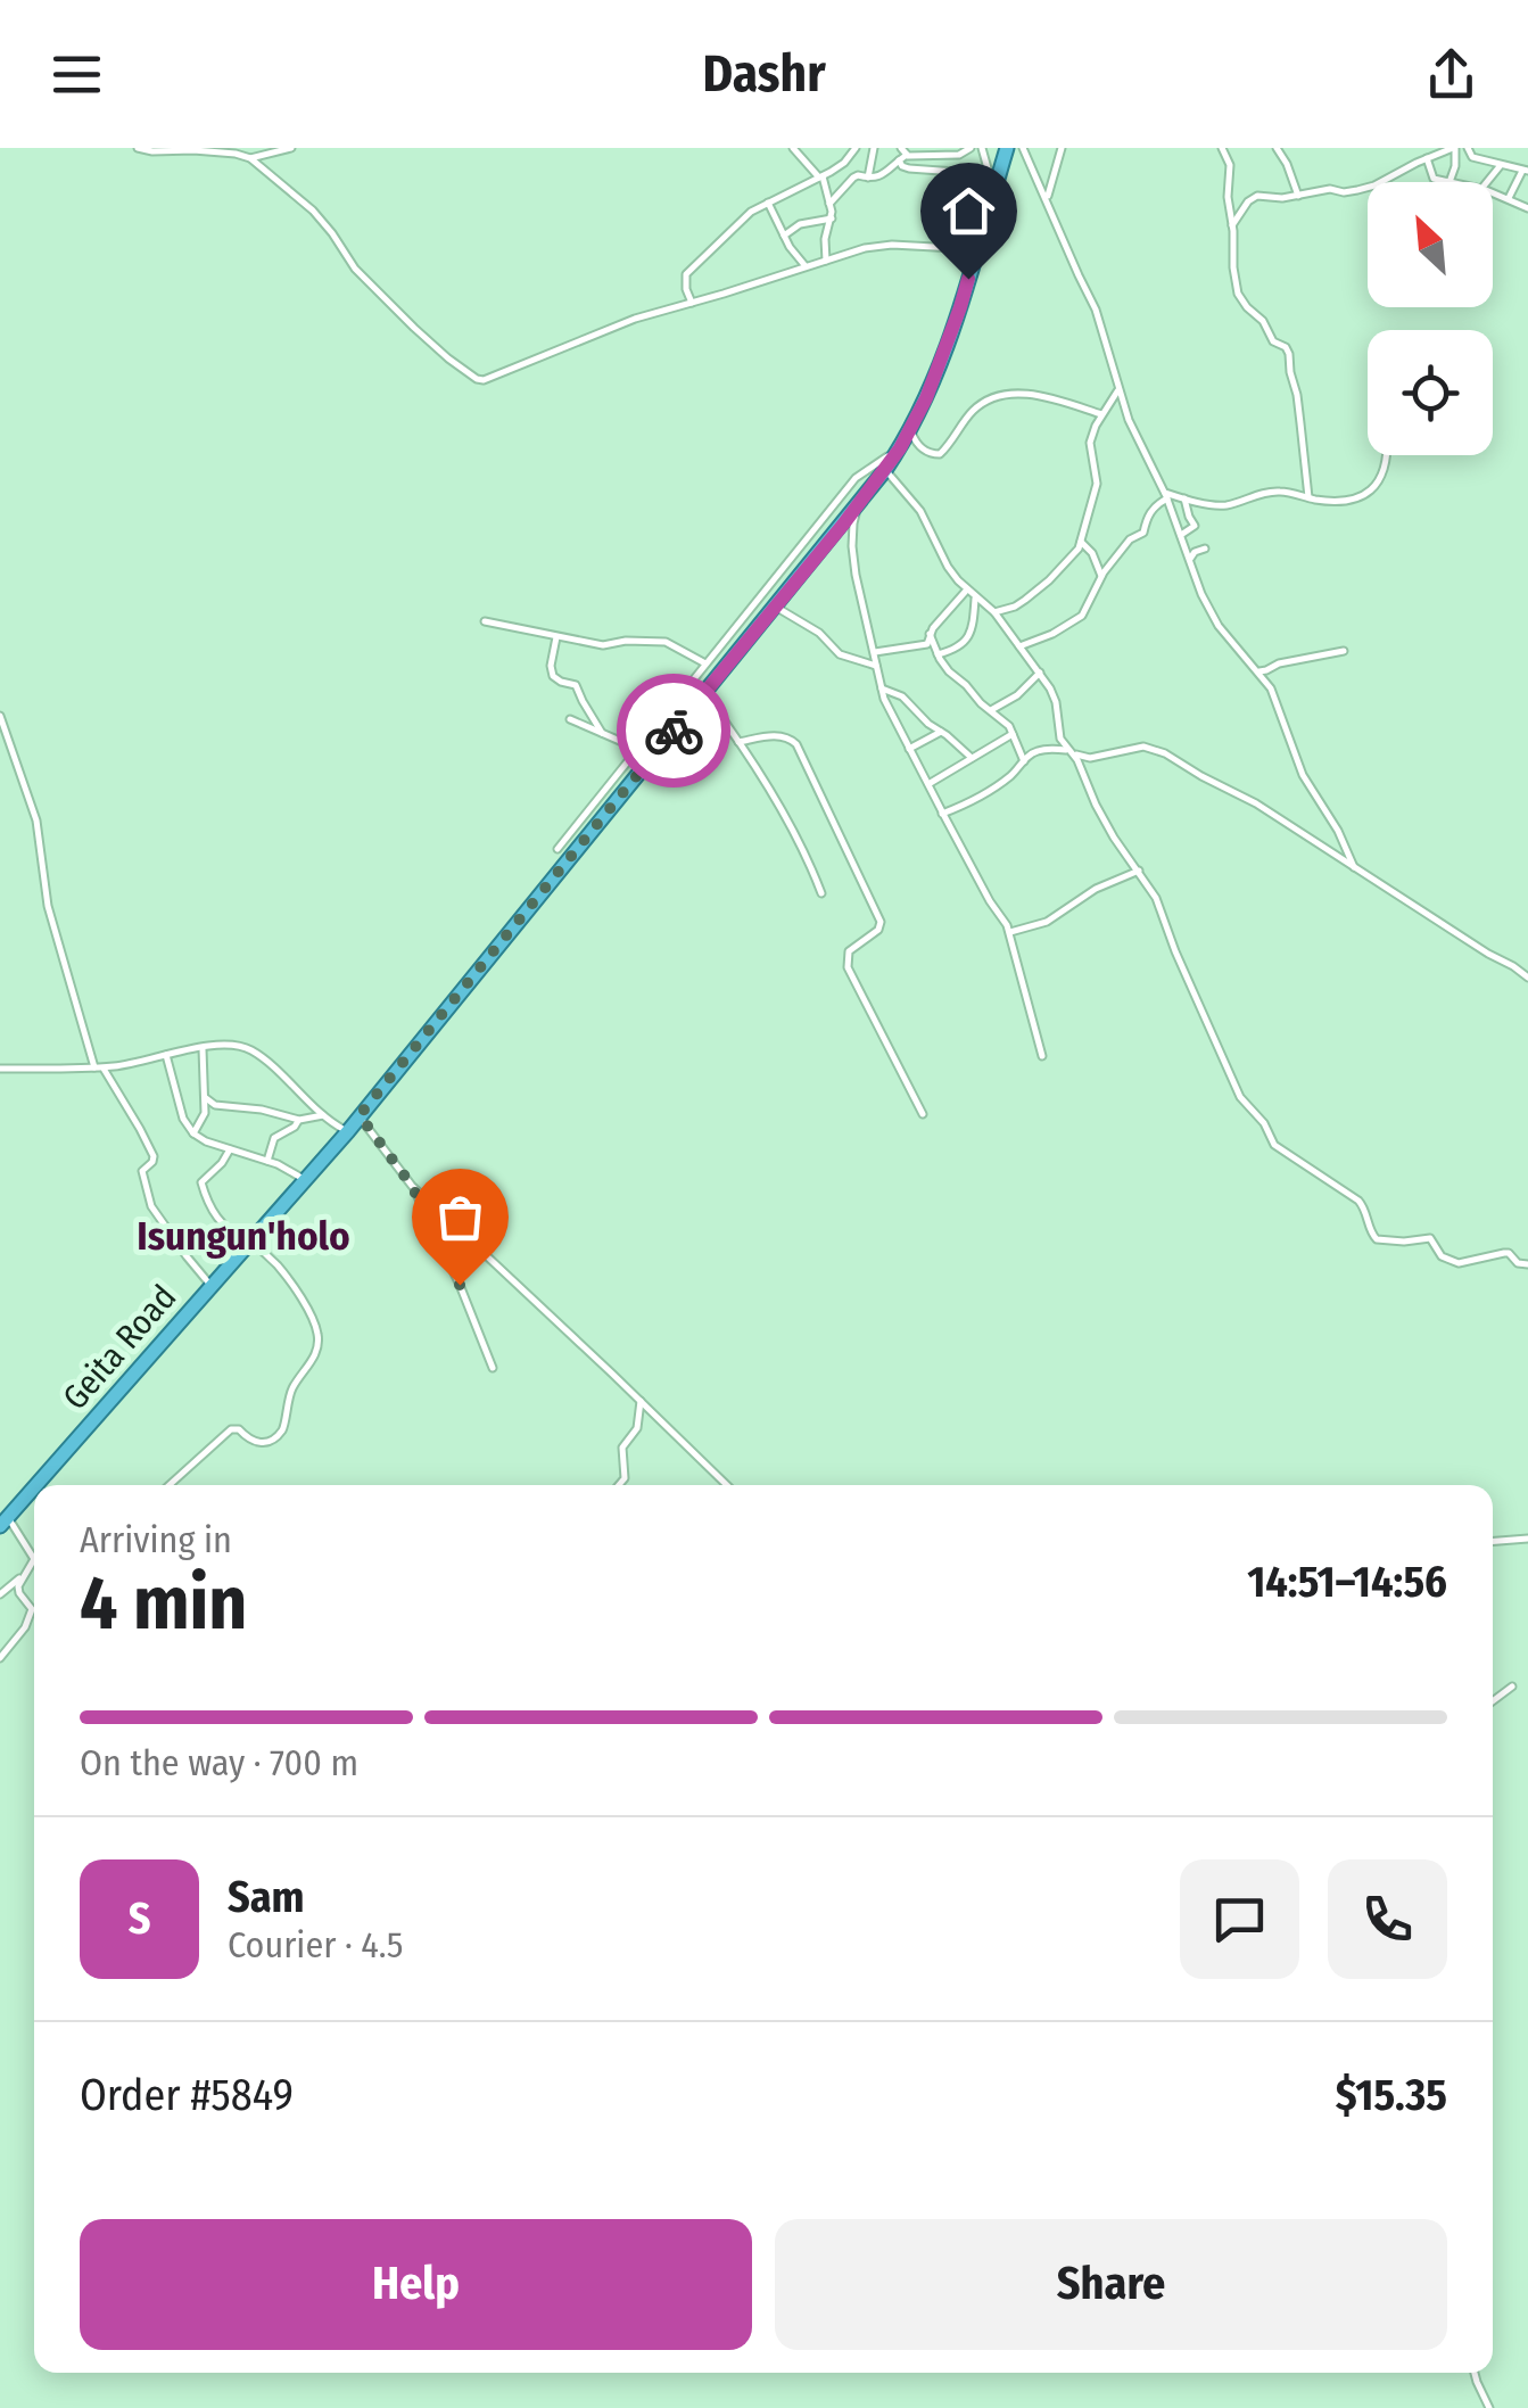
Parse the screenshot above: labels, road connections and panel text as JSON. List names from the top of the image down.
{
  "streets": {
    "highway": ["Geita Road"]
  },
  "districts": ["Isungun'holo"],
  "north": "top left",
  "page": {
    "header": "Dashr",
    "heading": ["4 min", "Arriving in", "14:51–14:56"],
    "panel": [
      "Sam",
      "Courier · 4.5",
      "Order #5849",
      "$15.35"
    ],
    "bar": "On the way · 700 m",
    "round": "S",
    "buttons": ["Help", "Share"]
  }
}
